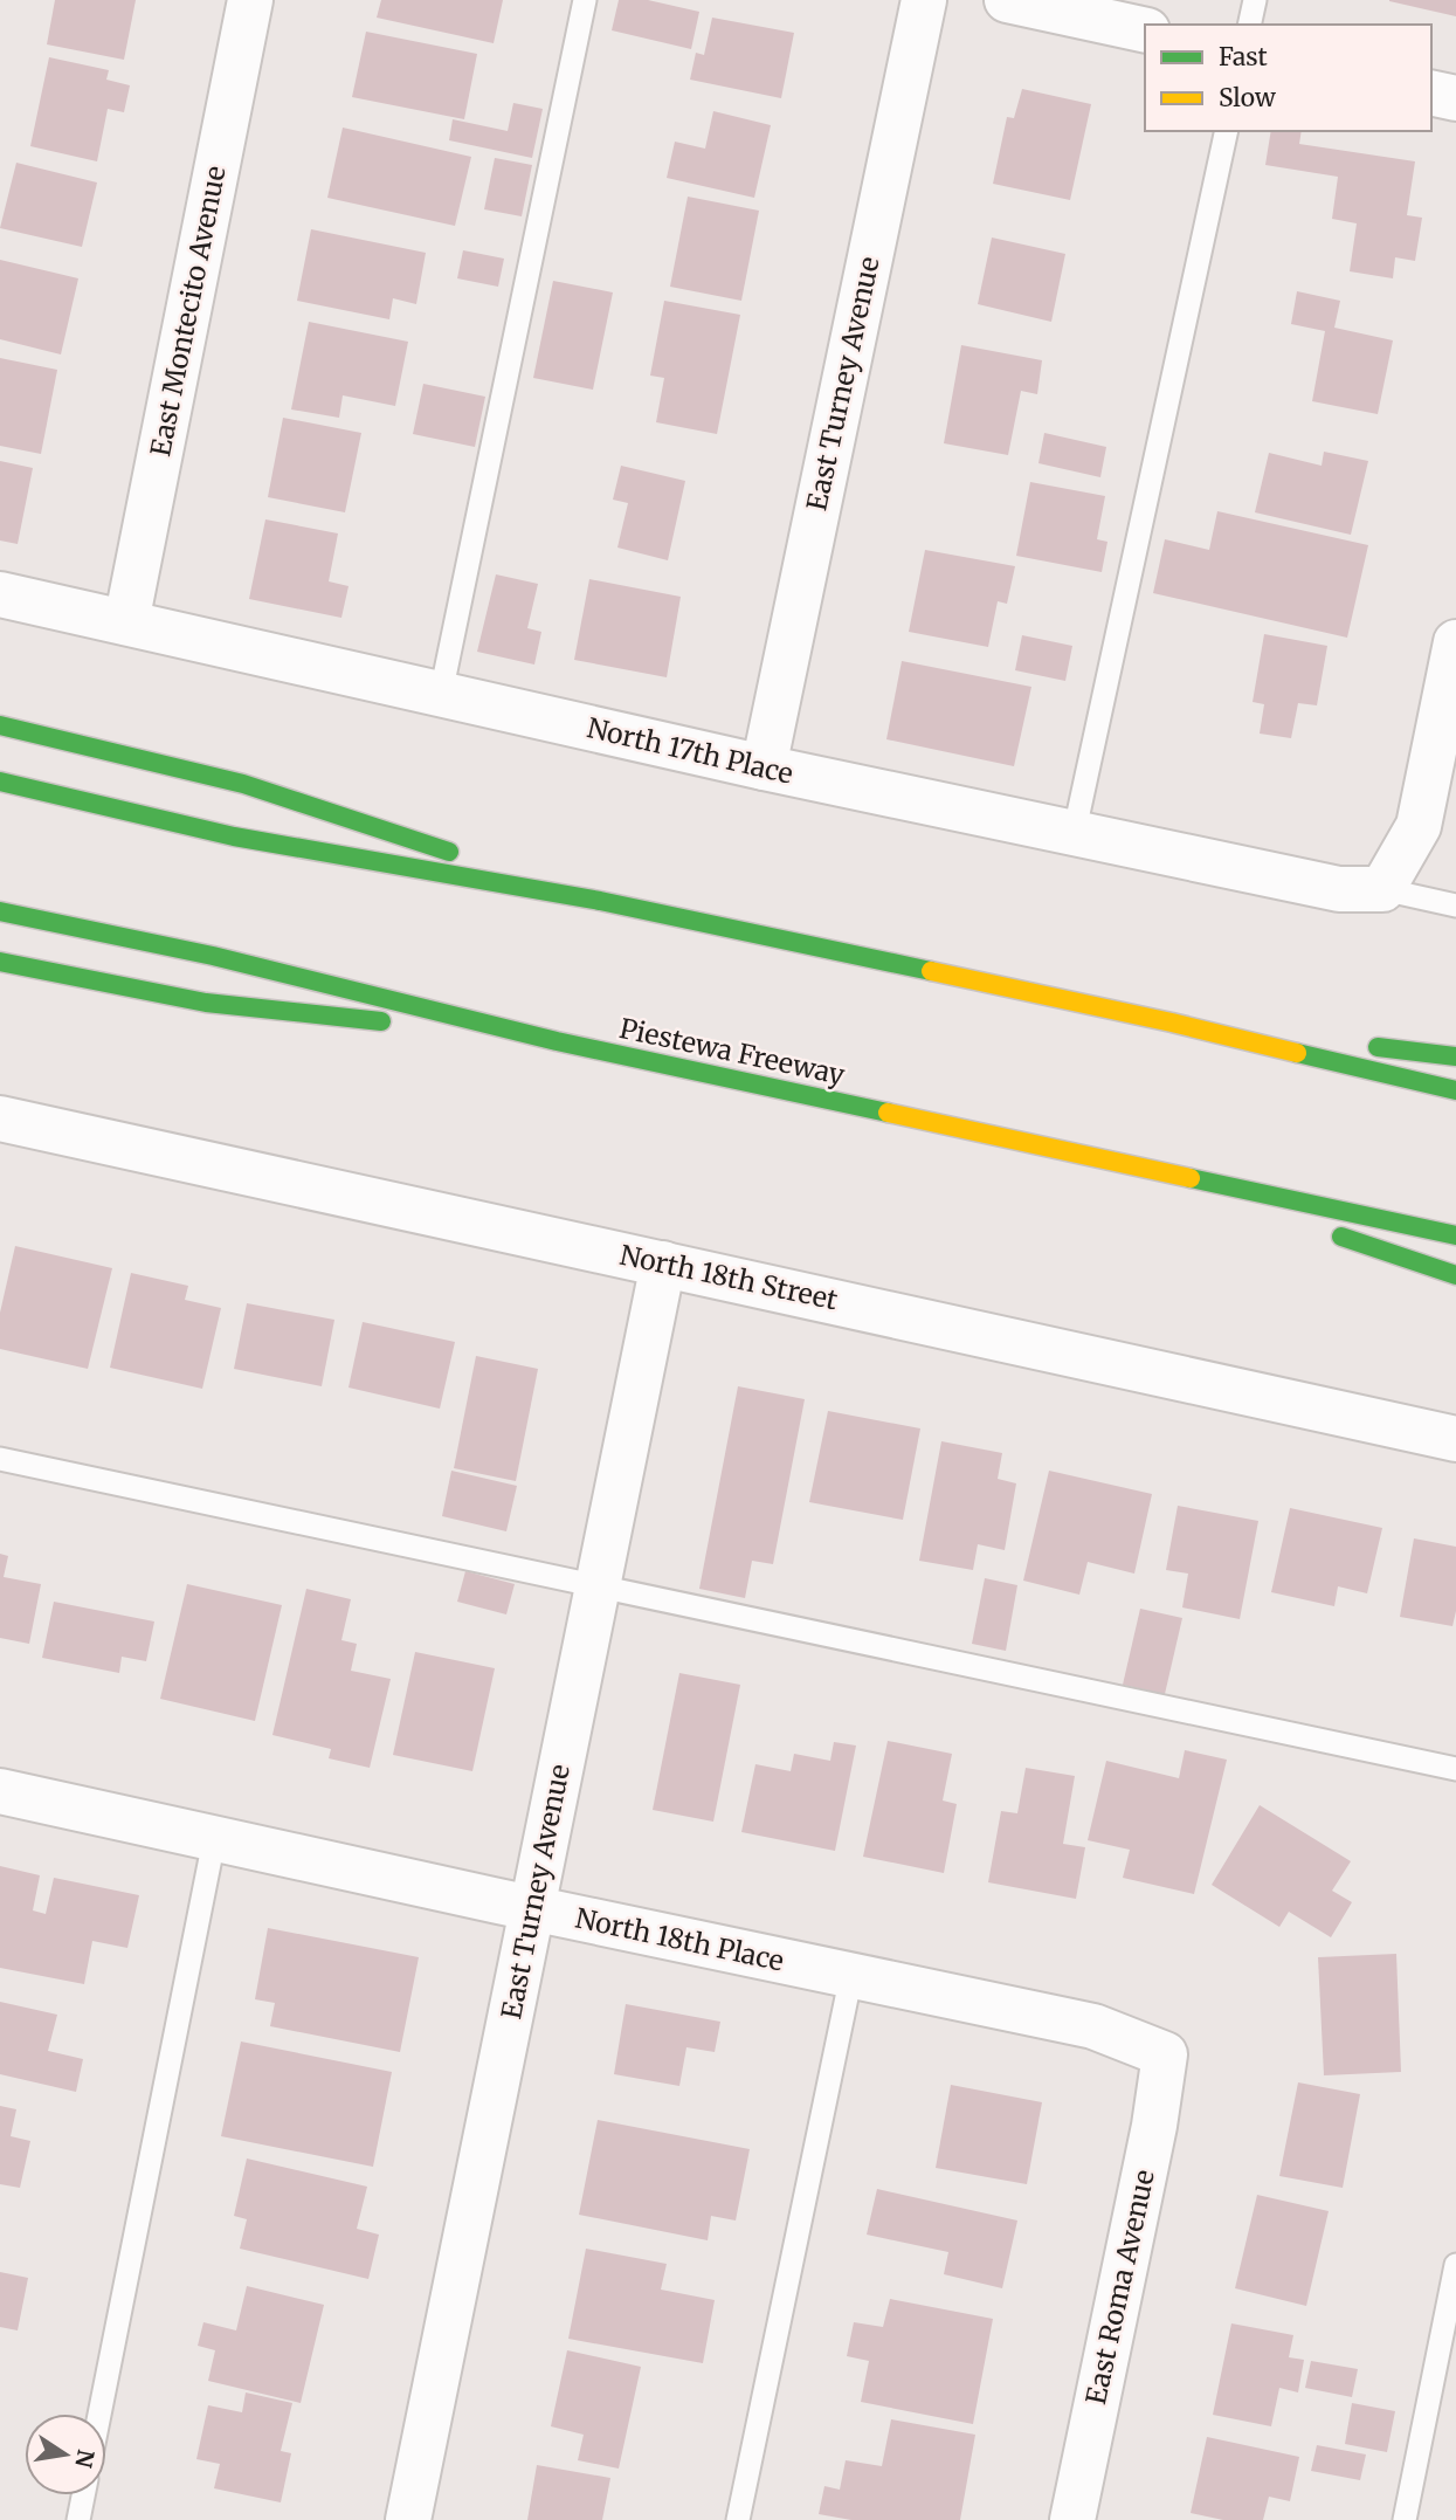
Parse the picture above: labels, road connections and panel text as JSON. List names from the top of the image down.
{
  "streets": {
    "highway": ["Piestewa Freeway"],
    "street": [
      "East Montecito Avenue",
      "East Turney Avenue",
      "North 17th Place",
      "North 18th Street",
      "North 18th Place",
      "East Roma Avenue"
    ]
  },
  "crossings": [
    ["East Montecito Avenue", "North 17th Place"],
    ["East Turney Avenue", "North 17th Place"],
    ["East Turney Avenue", "North 18th Street"],
    ["East Turney Avenue", "North 18th Place"],
    ["North 18th Place", "East Roma Avenue"]
  ],
  "legend": ["Fast", "Slow"],
  "north": "right"
}
